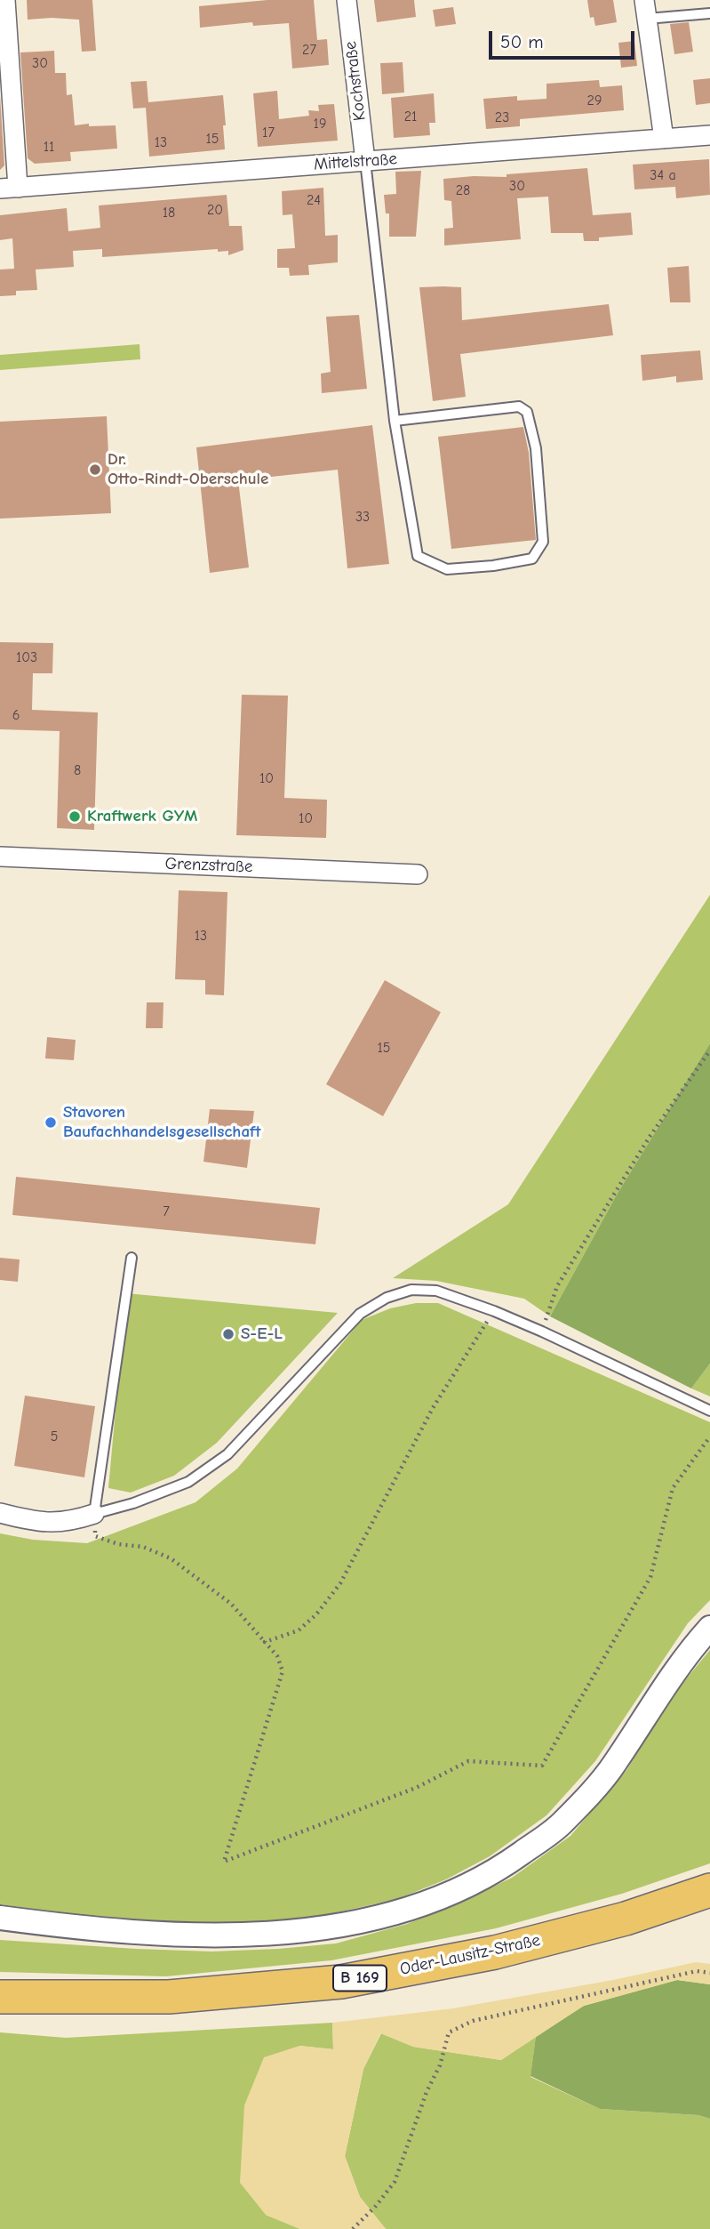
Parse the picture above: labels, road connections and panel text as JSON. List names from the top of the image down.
{
  "streets": {
    "highway": ["Oder-Lausitz-Straße", "B 169"],
    "street": ["Kochstraße", "Mittelstraße", "Grenzstraße"]
  },
  "crossings": [
    ["Kochstraße", "Mittelstraße"]
  ],
  "places": [
    "Dr. Otto-Rindt-Oberschule",
    "Kraftwerk GYM",
    "Stavoren Baufachhandelsgesellschaft",
    "S-E-L"
  ],
  "house_numbers": [
    "27",
    "30",
    "29",
    "21",
    "23",
    "19",
    "17",
    "15",
    "13",
    "11",
    "34 a",
    "30",
    "28",
    "24",
    "20",
    "18",
    "33",
    "103",
    "6",
    "8",
    "10",
    "10",
    "13",
    "15",
    "7",
    "5"
  ],
  "scale_bar": "50 m"
}
